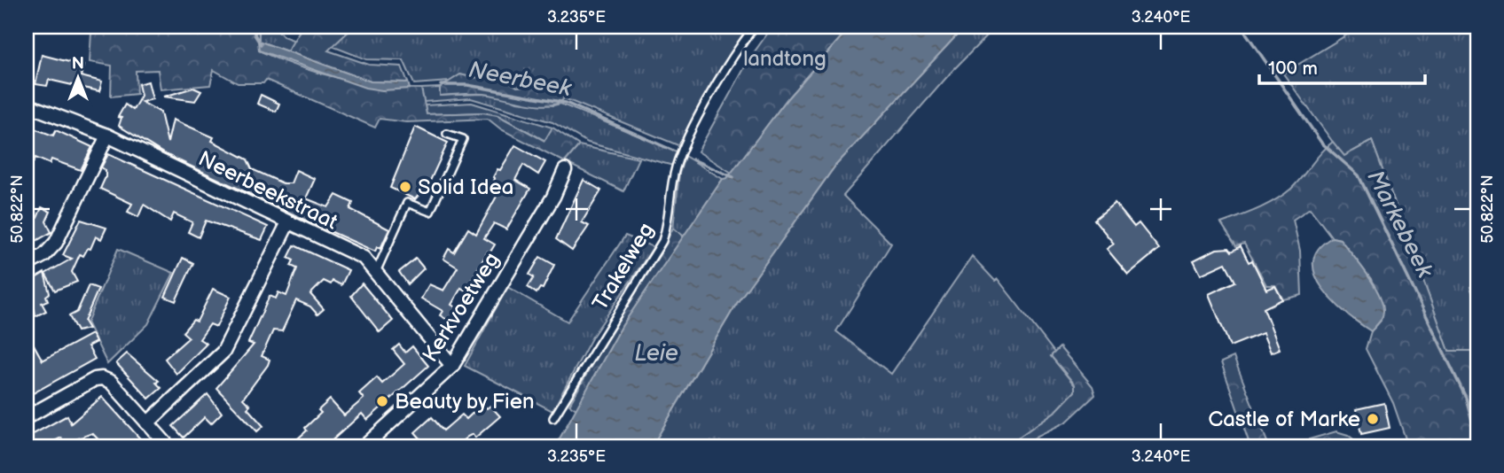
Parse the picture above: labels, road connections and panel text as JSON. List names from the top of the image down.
{
  "streets": {
    "street": ["Neerbeekstraat", "Kerkvoetweg"],
    "lane": ["Trakelweg"]
  },
  "crossings": [
    ["Neerbeekstraat", "Kerkvoetweg"]
  ],
  "water": ["Neerbeek", "Markebeek", "Leie"],
  "parks": ["landtong"],
  "places": ["Solid Idea", "Beauty by Fien", "Castle of Marke"],
  "scale_bar": "100 m",
  "north": "top",
  "coordinates": ["3.235°E", "3.240°E", "50.822°N"]
}
